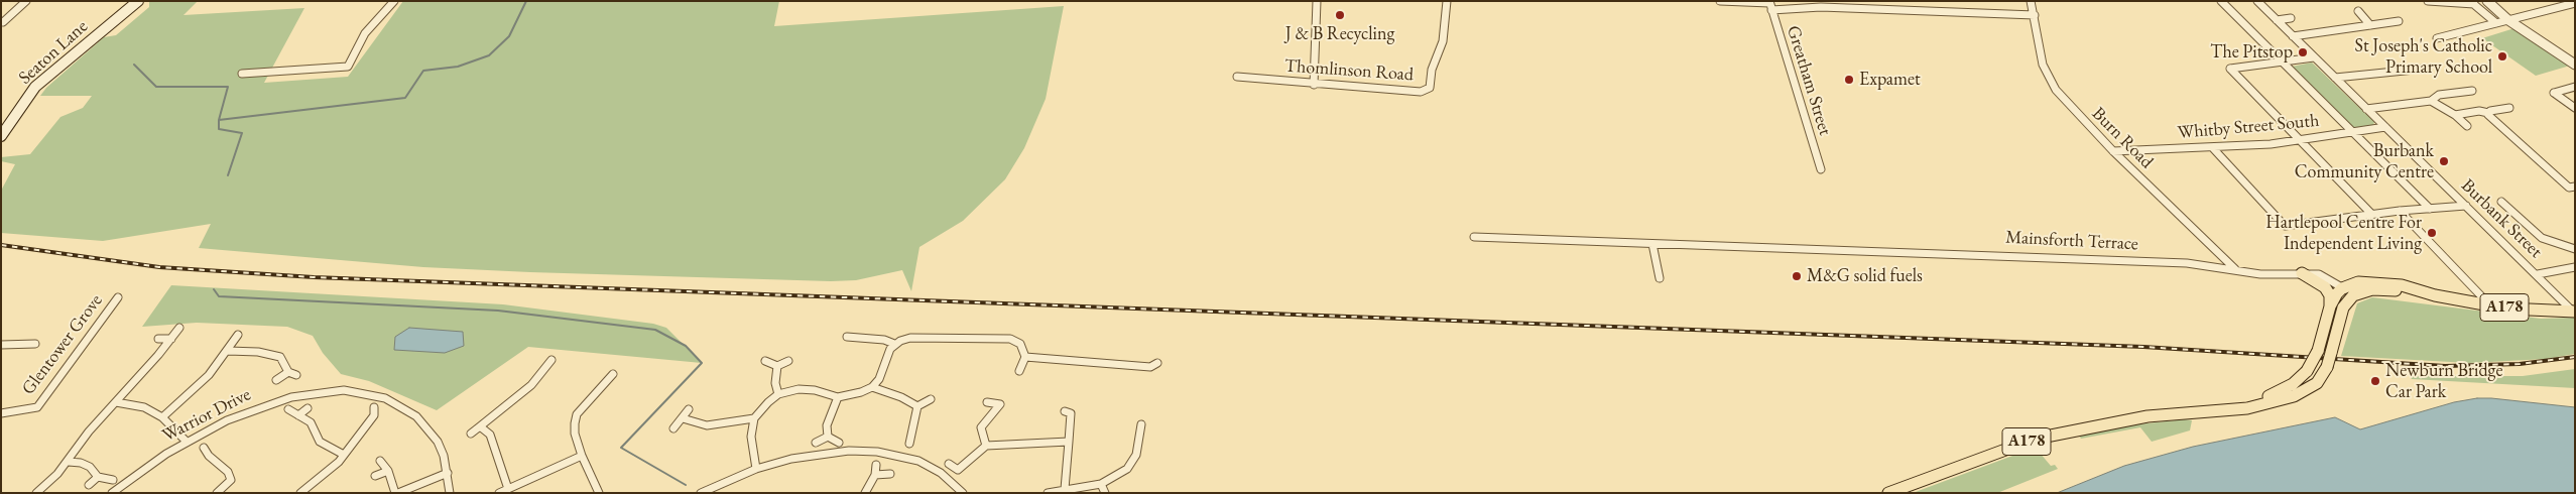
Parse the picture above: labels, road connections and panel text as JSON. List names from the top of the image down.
{
  "streets": {
    "main road": ["Seaton Lane", "A178"],
    "street": [
      "Thomlinson Road",
      "Greatham Street",
      "Whitby Street South",
      "Burn Road",
      "Burbank Street",
      "Mainsforth Terrace",
      "Glentower Grove",
      "Warrior Drive"
    ]
  },
  "crossings": [
    ["Whitby Street South", "Burn Road"],
    ["Whitby Street South", "Burbank Street"],
    ["Burn Road", "Mainsforth Terrace"],
    ["Burbank Street", "A178"],
    ["Mainsforth Terrace", "A178"]
  ],
  "places": [
    "J & B Recycling",
    "The Pitstop",
    "St Joseph's Catholic Primary School",
    "Expamet",
    "Burbank Community Centre",
    "Hartlepool Centre For Independent Living",
    "M&G solid fuels",
    "Newburn Bridge Car Park"
  ]
}
